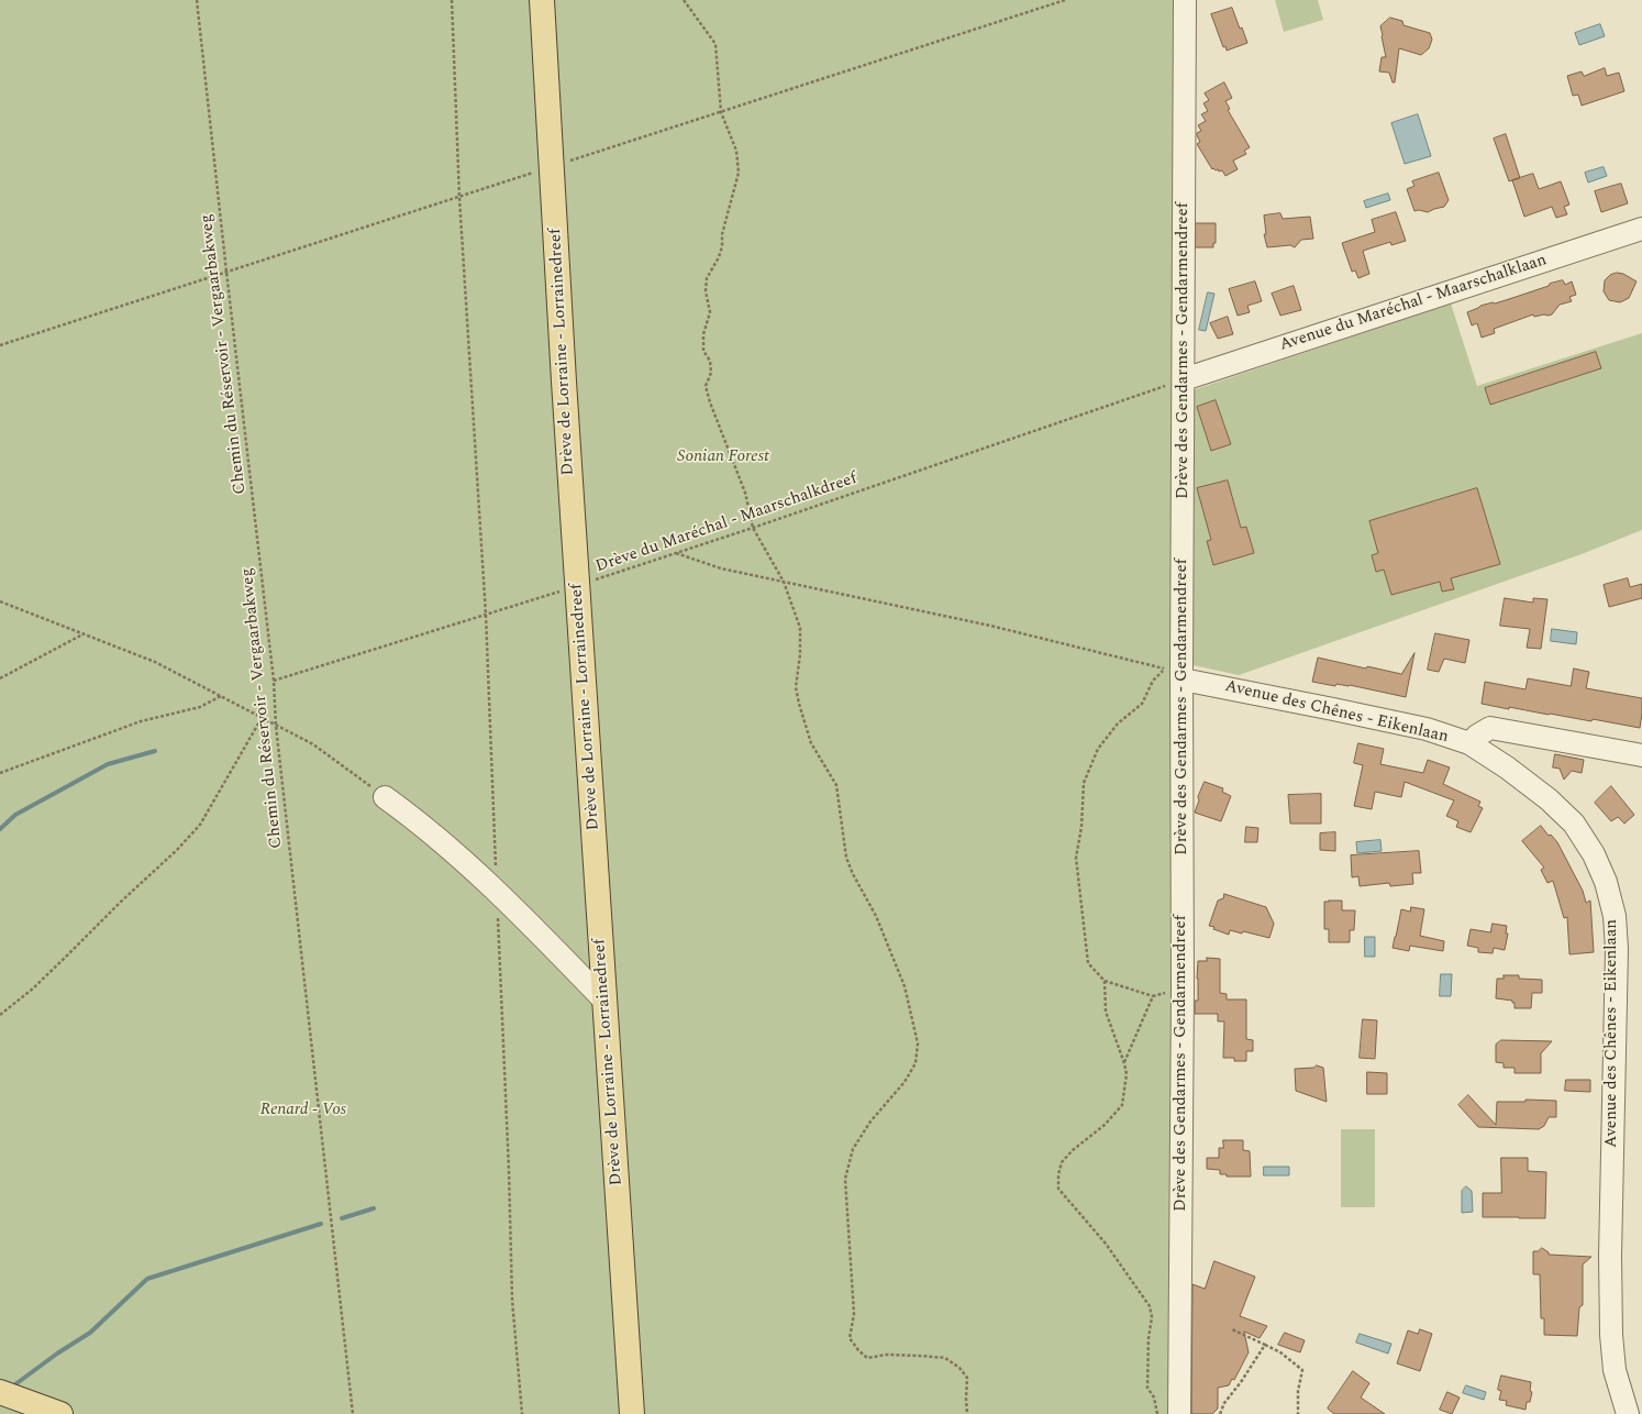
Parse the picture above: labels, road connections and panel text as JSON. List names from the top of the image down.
{
  "streets": {
    "main road": ["Drève de Lorraine - Lorrainedreef"],
    "street": ["Avenue du Maréchal - Maarschalklaan", "Drève des Gendarmes - Gendarmendreef", "Avenue des Chênes - Eikenlaan"],
    "path": ["Chemin du Réservoir - Vergaarbakweg", "Drève du Maréchal - Maarschalkdreef"]
  },
  "crossings": [
    ["Avenue du Maréchal - Maarschalklaan", "Drève des Gendarmes - Gendarmendreef"],
    ["Avenue du Maréchal - Maarschalklaan", "Drève du Maréchal - Maarschalkdreef"],
    ["Drève des Gendarmes - Gendarmendreef", "Drève du Maréchal - Maarschalkdreef"],
    ["Drève des Gendarmes - Gendarmendreef", "Avenue des Chênes - Eikenlaan"],
    ["Drève de Lorraine - Lorrainedreef", "Drève du Maréchal - Maarschalkdreef"],
    ["Chemin du Réservoir - Vergaarbakweg", "Drève du Maréchal - Maarschalkdreef"]
  ],
  "parks": ["Sonian Forest", "Renard - Vos"]
}
